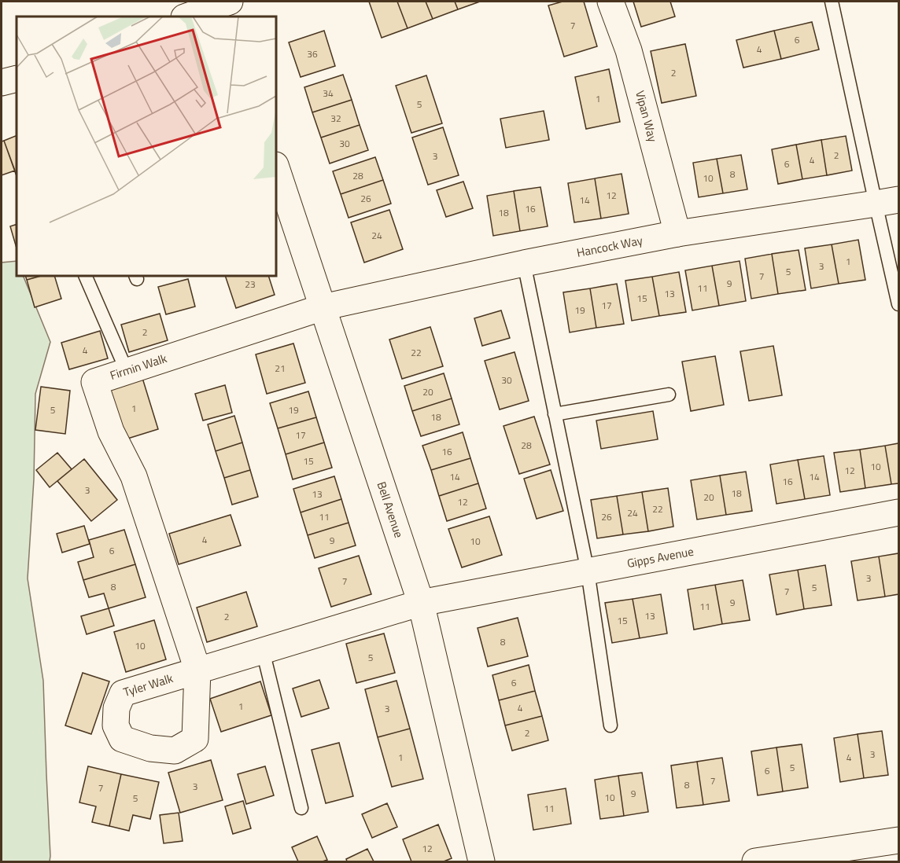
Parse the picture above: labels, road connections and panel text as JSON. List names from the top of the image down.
{
  "streets": {
    "street": [
      "Vipan Way",
      "Hancock Way",
      "Firmin Walk",
      "Bell Avenue",
      "Gipps Avenue"
    ]
  },
  "crossings": [
    ["Vipan Way", "Hancock Way"],
    ["Hancock Way", "Firmin Walk"],
    ["Hancock Way", "Bell Avenue"],
    ["Firmin Walk", "Bell Avenue"],
    ["Bell Avenue", "Gipps Avenue"]
  ],
  "house_numbers": [
    "7",
    "6",
    "4",
    "36",
    "2",
    "34",
    "1",
    "5",
    "32",
    "30",
    "2",
    "3",
    "4",
    "6",
    "8",
    "28",
    "10",
    "12",
    "26",
    "14",
    "16",
    "18",
    "24",
    "1",
    "3",
    "5",
    "7",
    "9",
    "23",
    "11",
    "13",
    "15",
    "17",
    "19",
    "2",
    "4",
    "22",
    "21",
    "30",
    "20",
    "1",
    "5",
    "19",
    "18",
    "17",
    "28",
    "16",
    "15",
    "10",
    "12",
    "14",
    "14",
    "16",
    "3",
    "18",
    "13",
    "20",
    "12",
    "22",
    "24",
    "11",
    "26",
    "4",
    "9",
    "10",
    "6",
    "3",
    "7",
    "8",
    "5",
    "7",
    "9",
    "11",
    "13",
    "2",
    "15",
    "8",
    "10",
    "5",
    "6",
    "1",
    "4",
    "3",
    "2",
    "3",
    "1",
    "4",
    "5",
    "6",
    "7",
    "8",
    "3",
    "7",
    "9",
    "10",
    "5",
    "11",
    "12"
  ]
}
